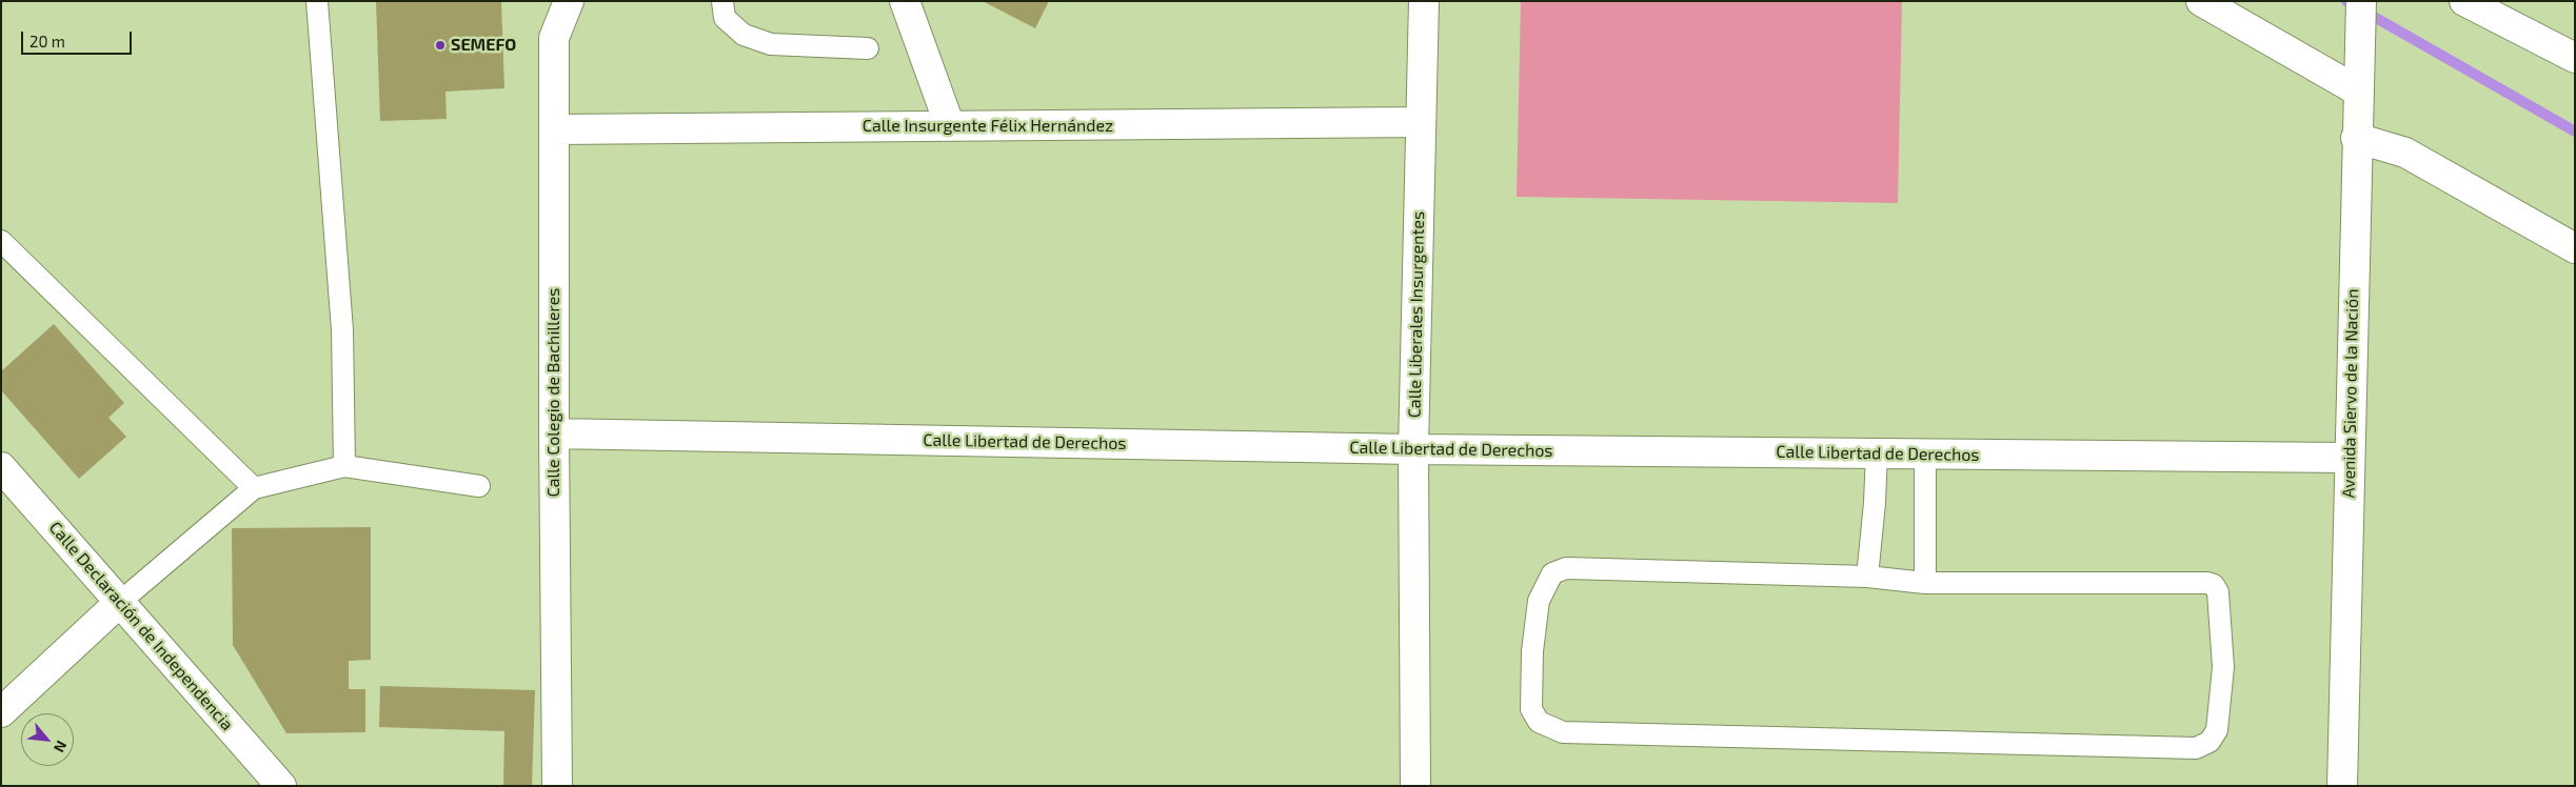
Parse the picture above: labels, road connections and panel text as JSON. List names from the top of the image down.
{
  "streets": {
    "street": [
      "Calle Insurgente Félix Hernández",
      "Calle Liberales Insurgentes",
      "Calle Colegio de Bachilleres",
      "Avenida Siervo de la Nación",
      "Calle Libertad de Derechos",
      "Calle Declaración de Independencia"
    ]
  },
  "crossings": [
    ["Calle Insurgente Félix Hernández", "Calle Liberales Insurgentes"],
    ["Calle Insurgente Félix Hernández", "Calle Colegio de Bachilleres"],
    ["Calle Liberales Insurgentes", "Calle Libertad de Derechos"],
    ["Calle Colegio de Bachilleres", "Calle Libertad de Derechos"],
    ["Avenida Siervo de la Nación", "Calle Libertad de Derechos"]
  ],
  "places": ["SEMEFO"],
  "scale_bar": "20 m",
  "north": "bottom right"
}
